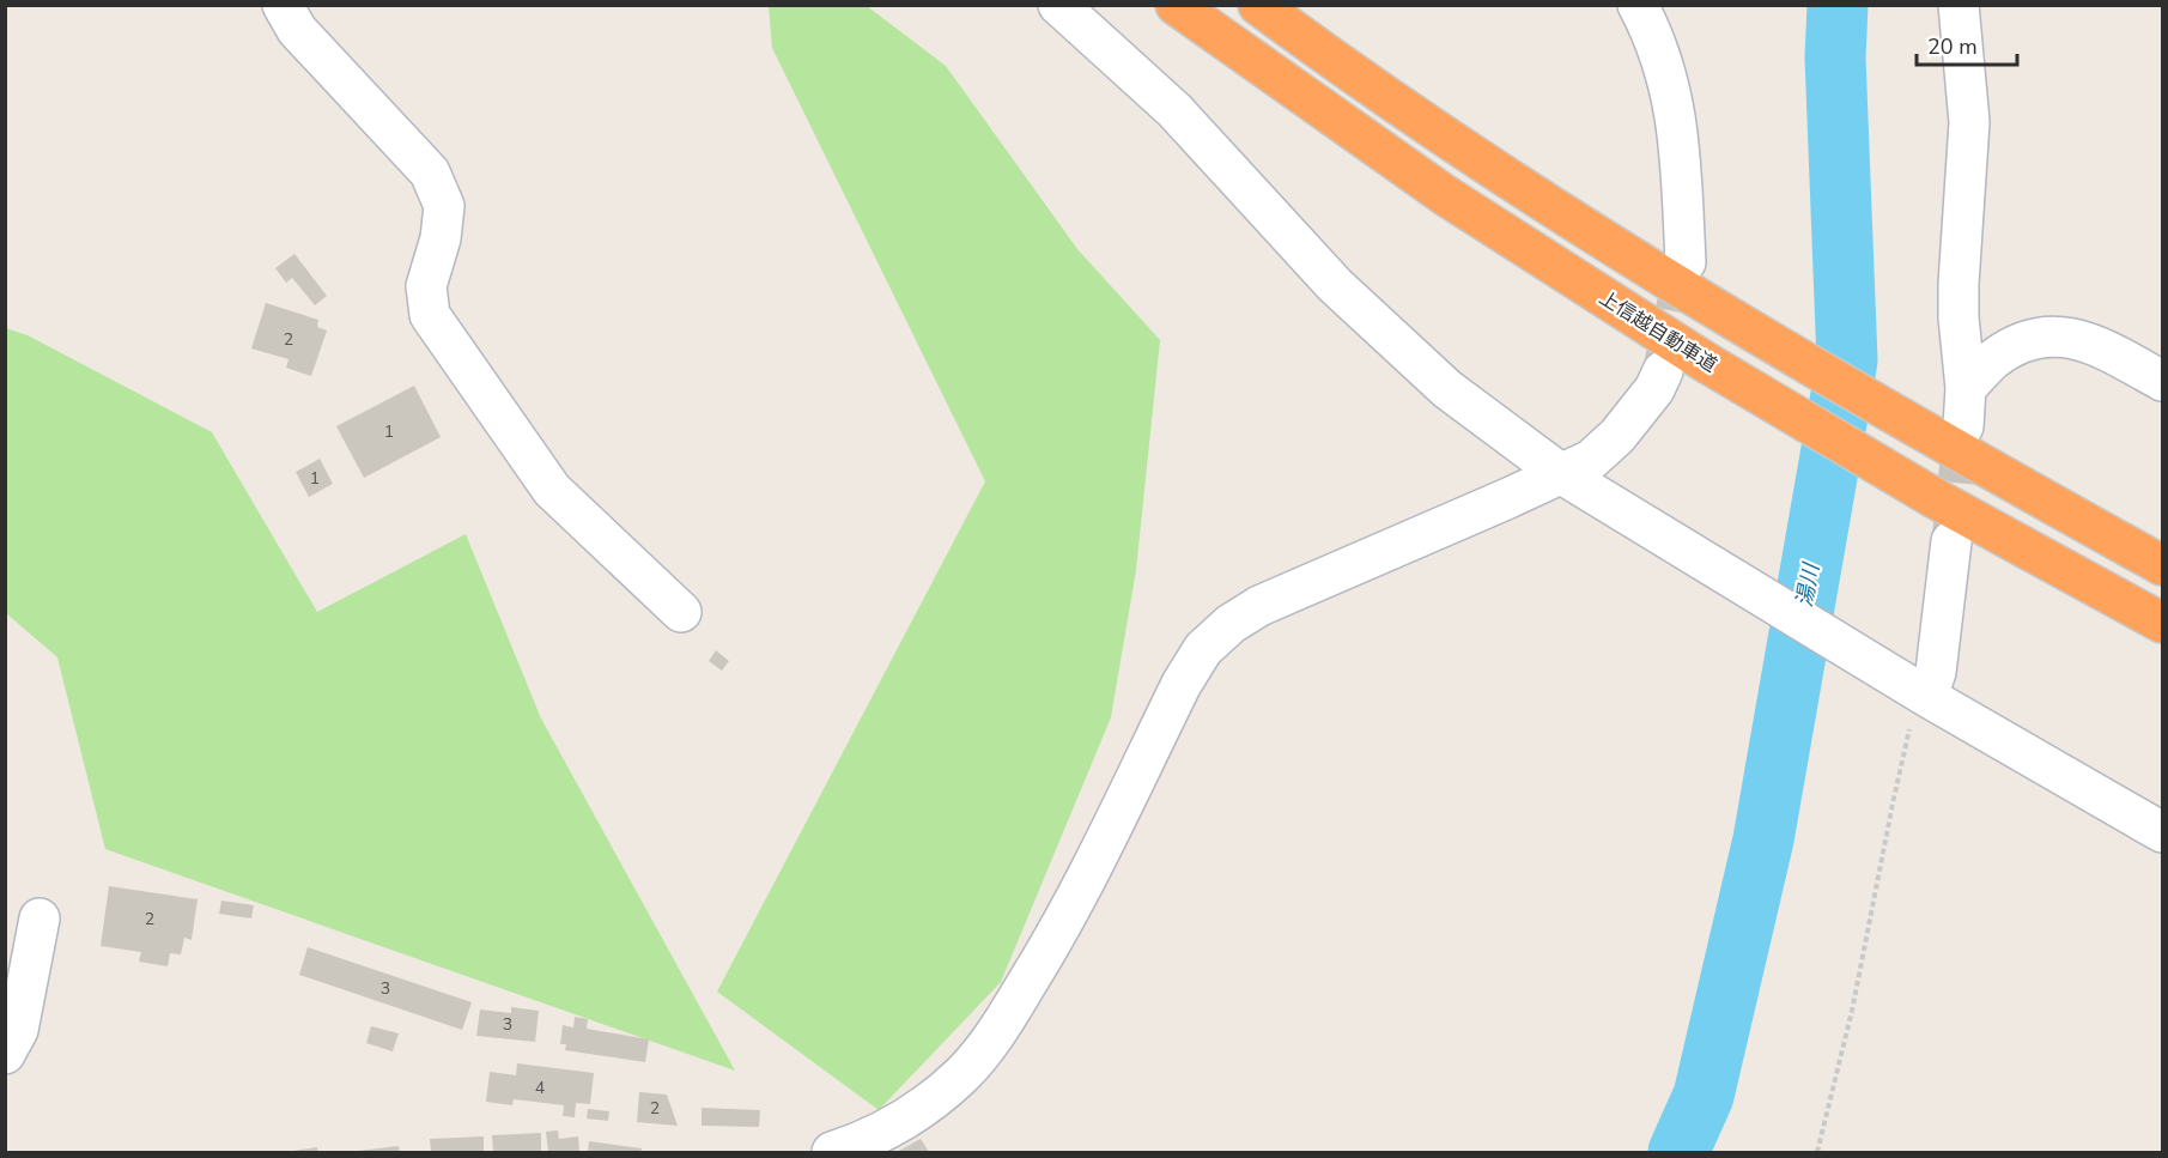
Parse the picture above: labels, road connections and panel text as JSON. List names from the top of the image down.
{
  "streets": {
    "highway": ["上信越自動車道"]
  },
  "water": ["湯川"],
  "house_numbers": [
    "2",
    "1",
    "1",
    "2",
    "3",
    "3",
    "4",
    "2"
  ],
  "scale_bar": "20 m"
}
